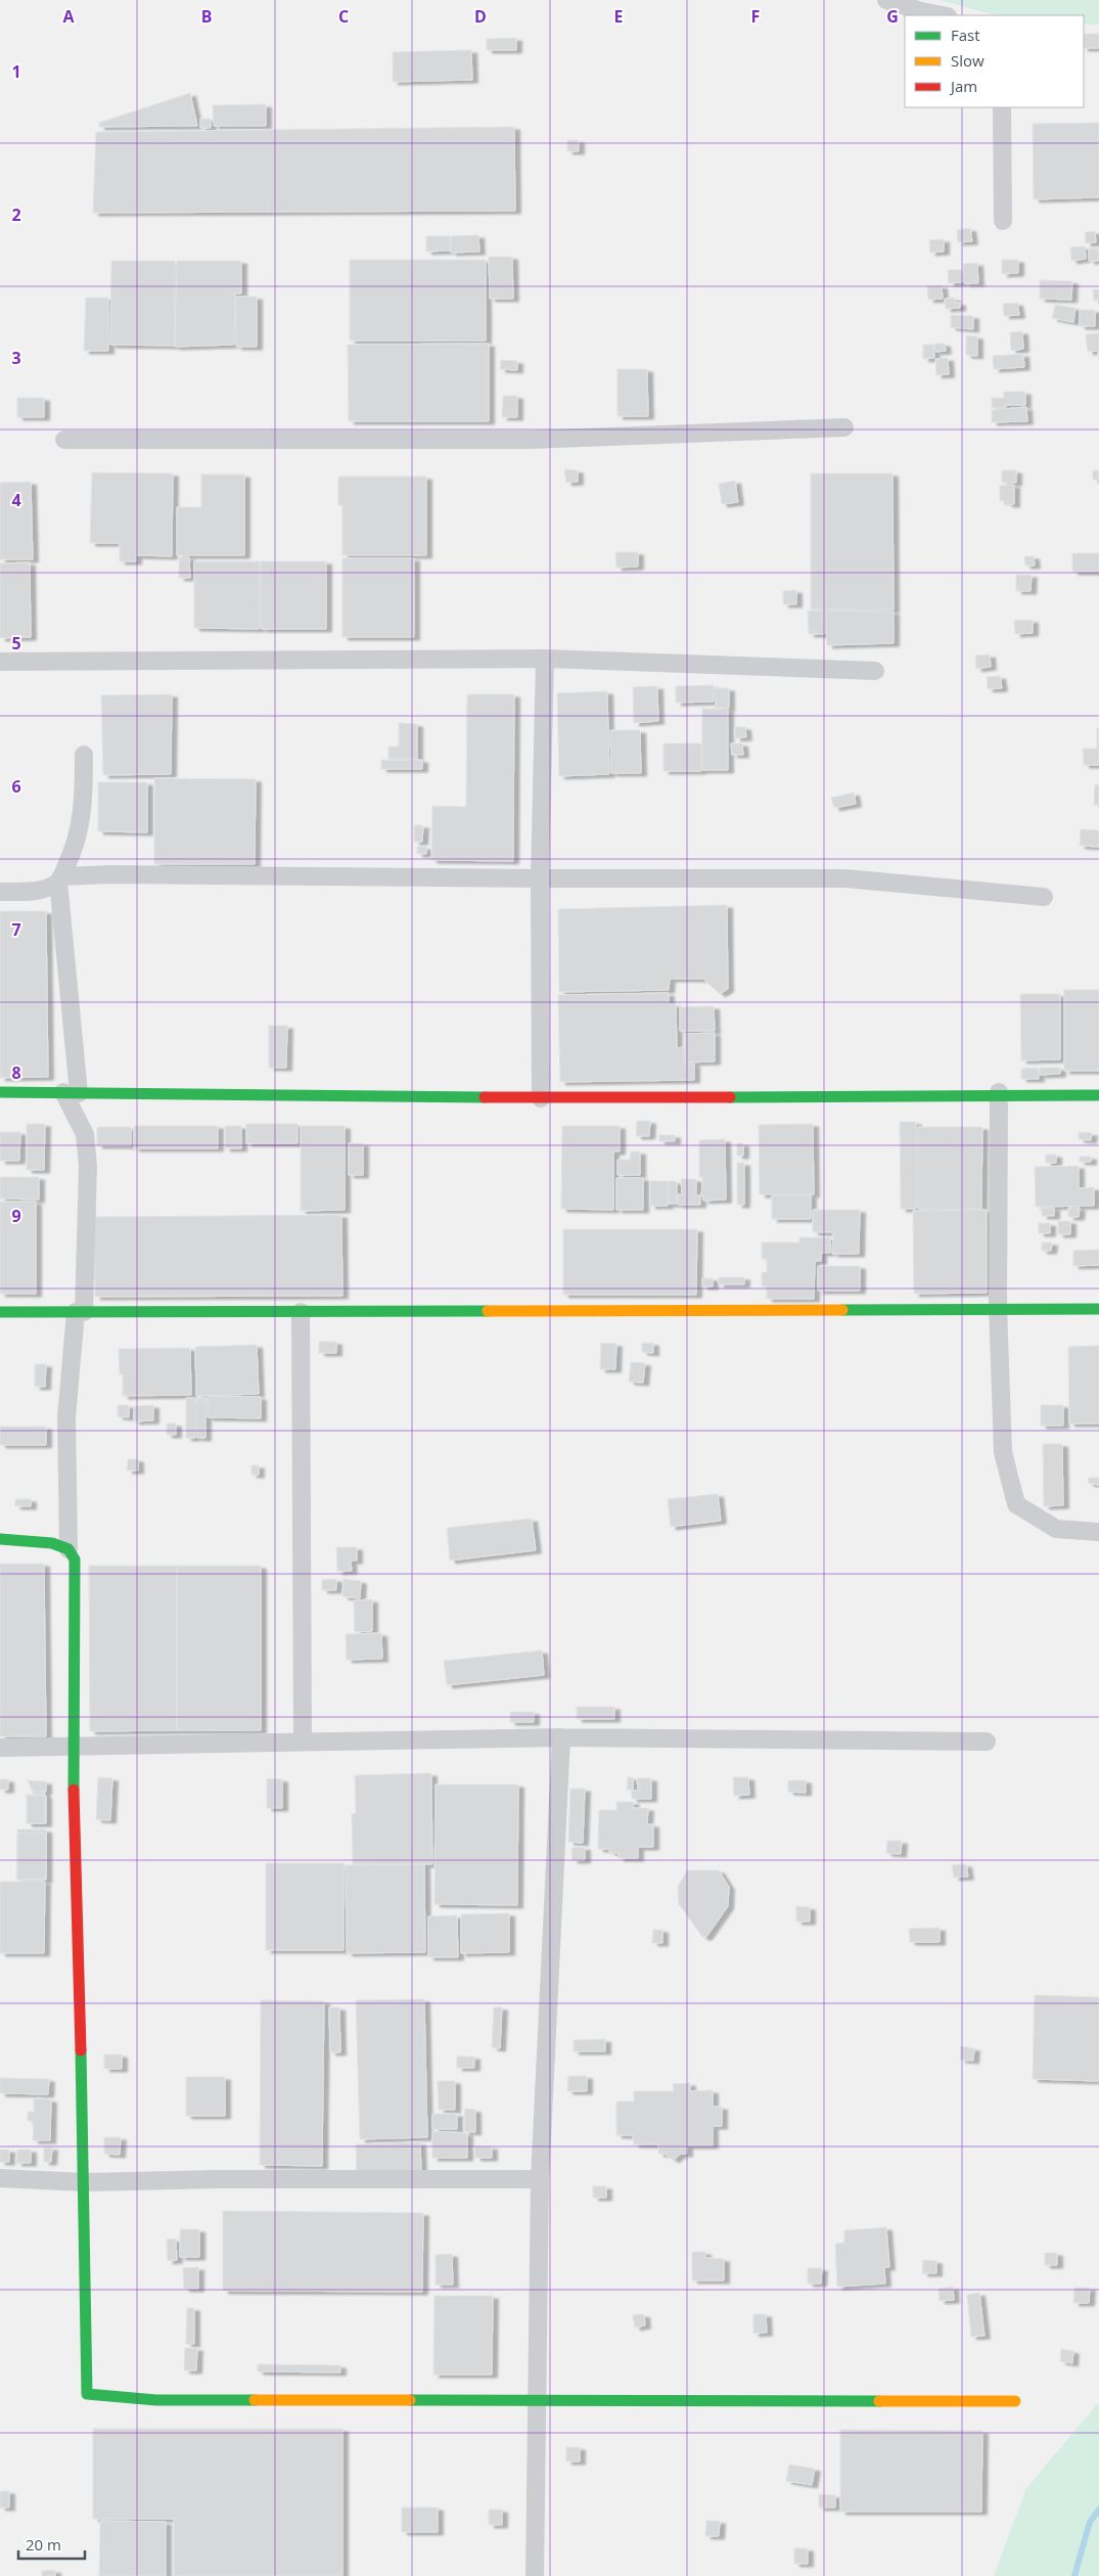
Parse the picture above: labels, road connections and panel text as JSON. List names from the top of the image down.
{
  "legend": ["Fast", "Slow", "Jam"],
  "scale_bar": "20 m",
  "grid": {
    "columns": [
      "A",
      "B",
      "C",
      "D",
      "E",
      "F",
      "G"
    ],
    "rows": [
      "1",
      "2",
      "3",
      "4",
      "5",
      "6",
      "7",
      "8",
      "9"
    ]
  }
}
